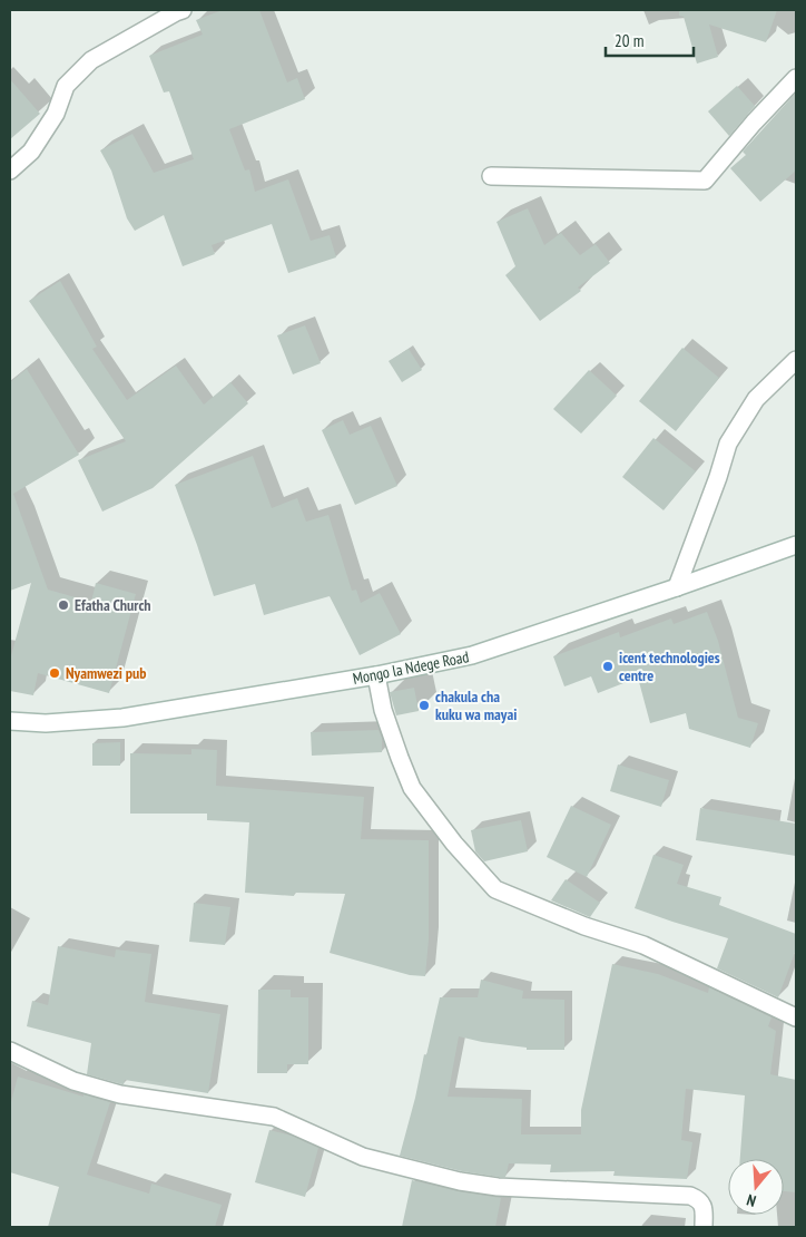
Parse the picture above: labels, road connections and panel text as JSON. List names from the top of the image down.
{
  "streets": {
    "street": ["Mongo la Ndege Road"]
  },
  "places": [
    "Efatha Church",
    "icent technologies centre",
    "Nyamwezi pub",
    "chakula cha kuku wa mayai"
  ],
  "scale_bar": "20 m",
  "north": "bottom"
}
